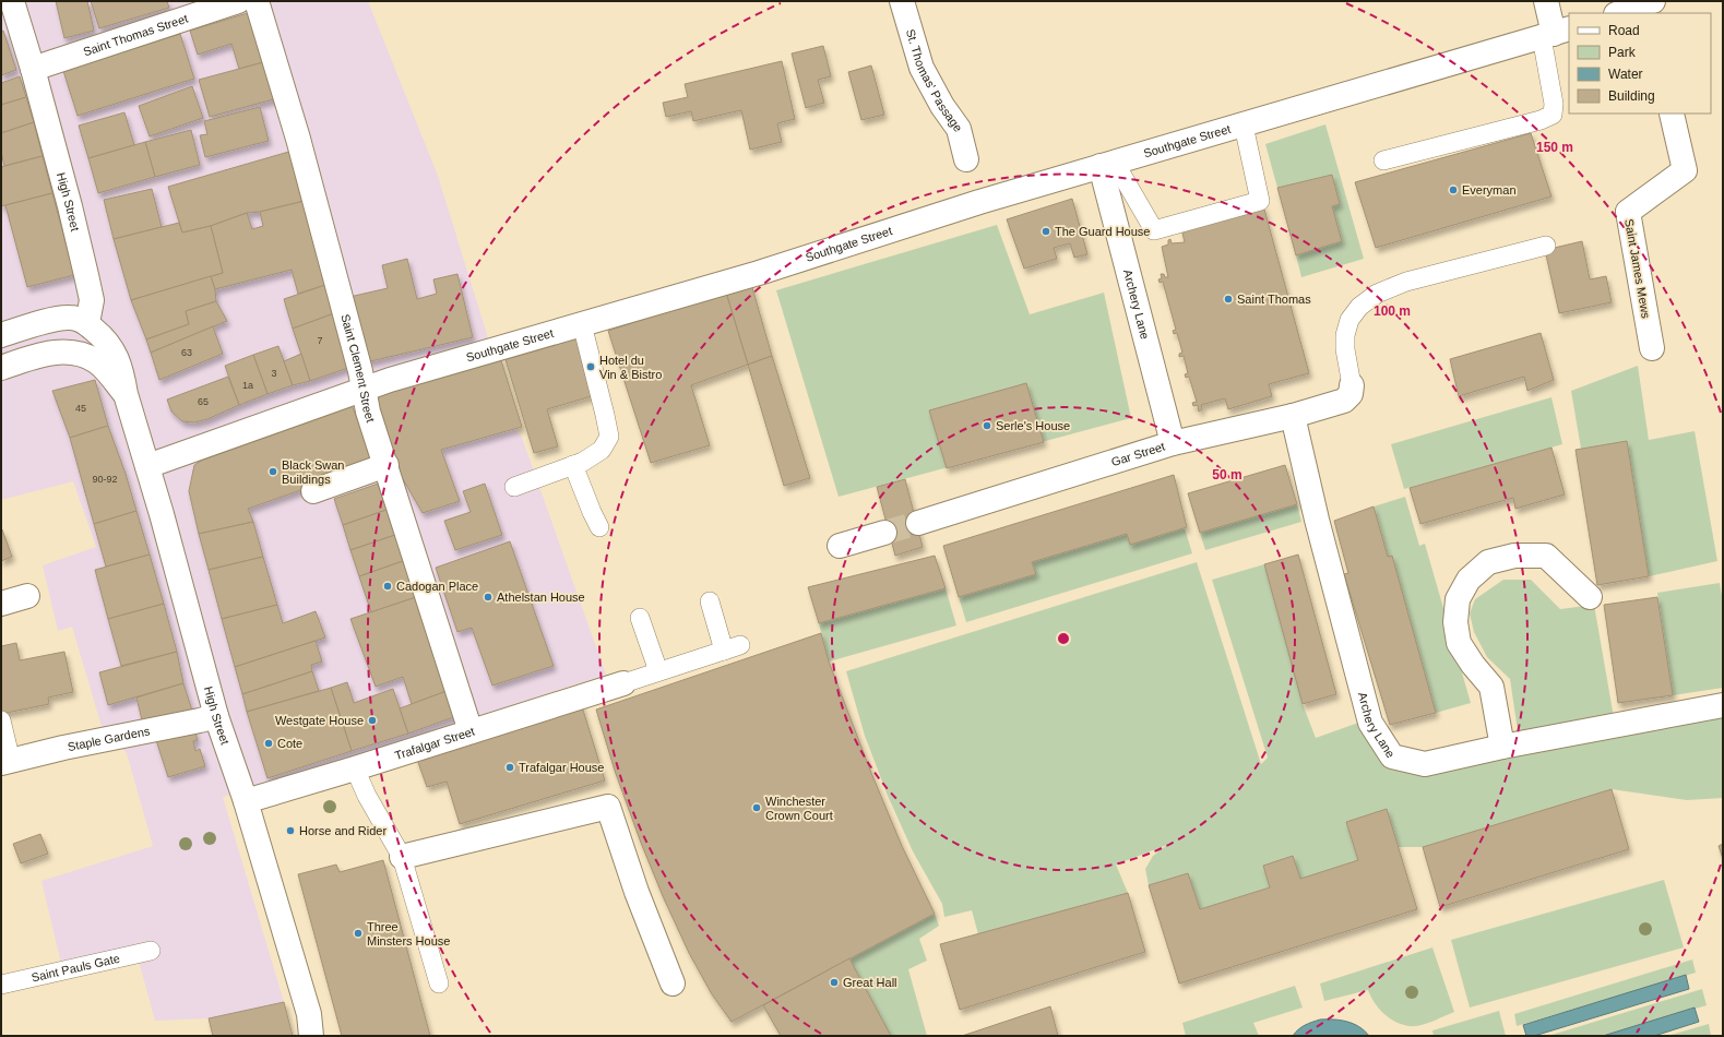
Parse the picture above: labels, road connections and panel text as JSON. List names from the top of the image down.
{
  "streets": {
    "street": [
      "Saint Thomas Street",
      "St. Thomas' Passage",
      "Southgate Street",
      "High Street",
      "Saint James Mews",
      "Archery Lane",
      "Saint Clement Street",
      "Gar Street",
      "Staple Gardens",
      "Trafalgar Street"
    ],
    "lane": ["Saint Pauls Gate"]
  },
  "crossings": [
    ["Saint Thomas Street", "High Street"],
    ["Southgate Street", "High Street"],
    ["Southgate Street", "Archery Lane"],
    ["Southgate Street", "Saint Clement Street"],
    ["High Street", "Staple Gardens"],
    ["High Street", "Trafalgar Street"],
    ["Archery Lane", "Gar Street"],
    ["Saint Clement Street", "Trafalgar Street"]
  ],
  "places": [
    "Everyman",
    "The Guard House",
    "Saint Thomas",
    "Hotel du Vin & Bistro",
    "Serle's House",
    "Black Swan Buildings",
    "Cadogan Place",
    "Athelstan House",
    "Westgate House",
    "Cote",
    "Trafalgar House",
    "Winchester Crown Court",
    "Horse and Rider",
    "Three Minsters House",
    "Great Hall"
  ],
  "house_numbers": [
    "7",
    "63",
    "3",
    "1a",
    "65",
    "45",
    "90-92"
  ],
  "legend": [
    "Road",
    "Park",
    "Water",
    "Building"
  ],
  "rings": ["150 m", "100 m", "50 m"]
}
